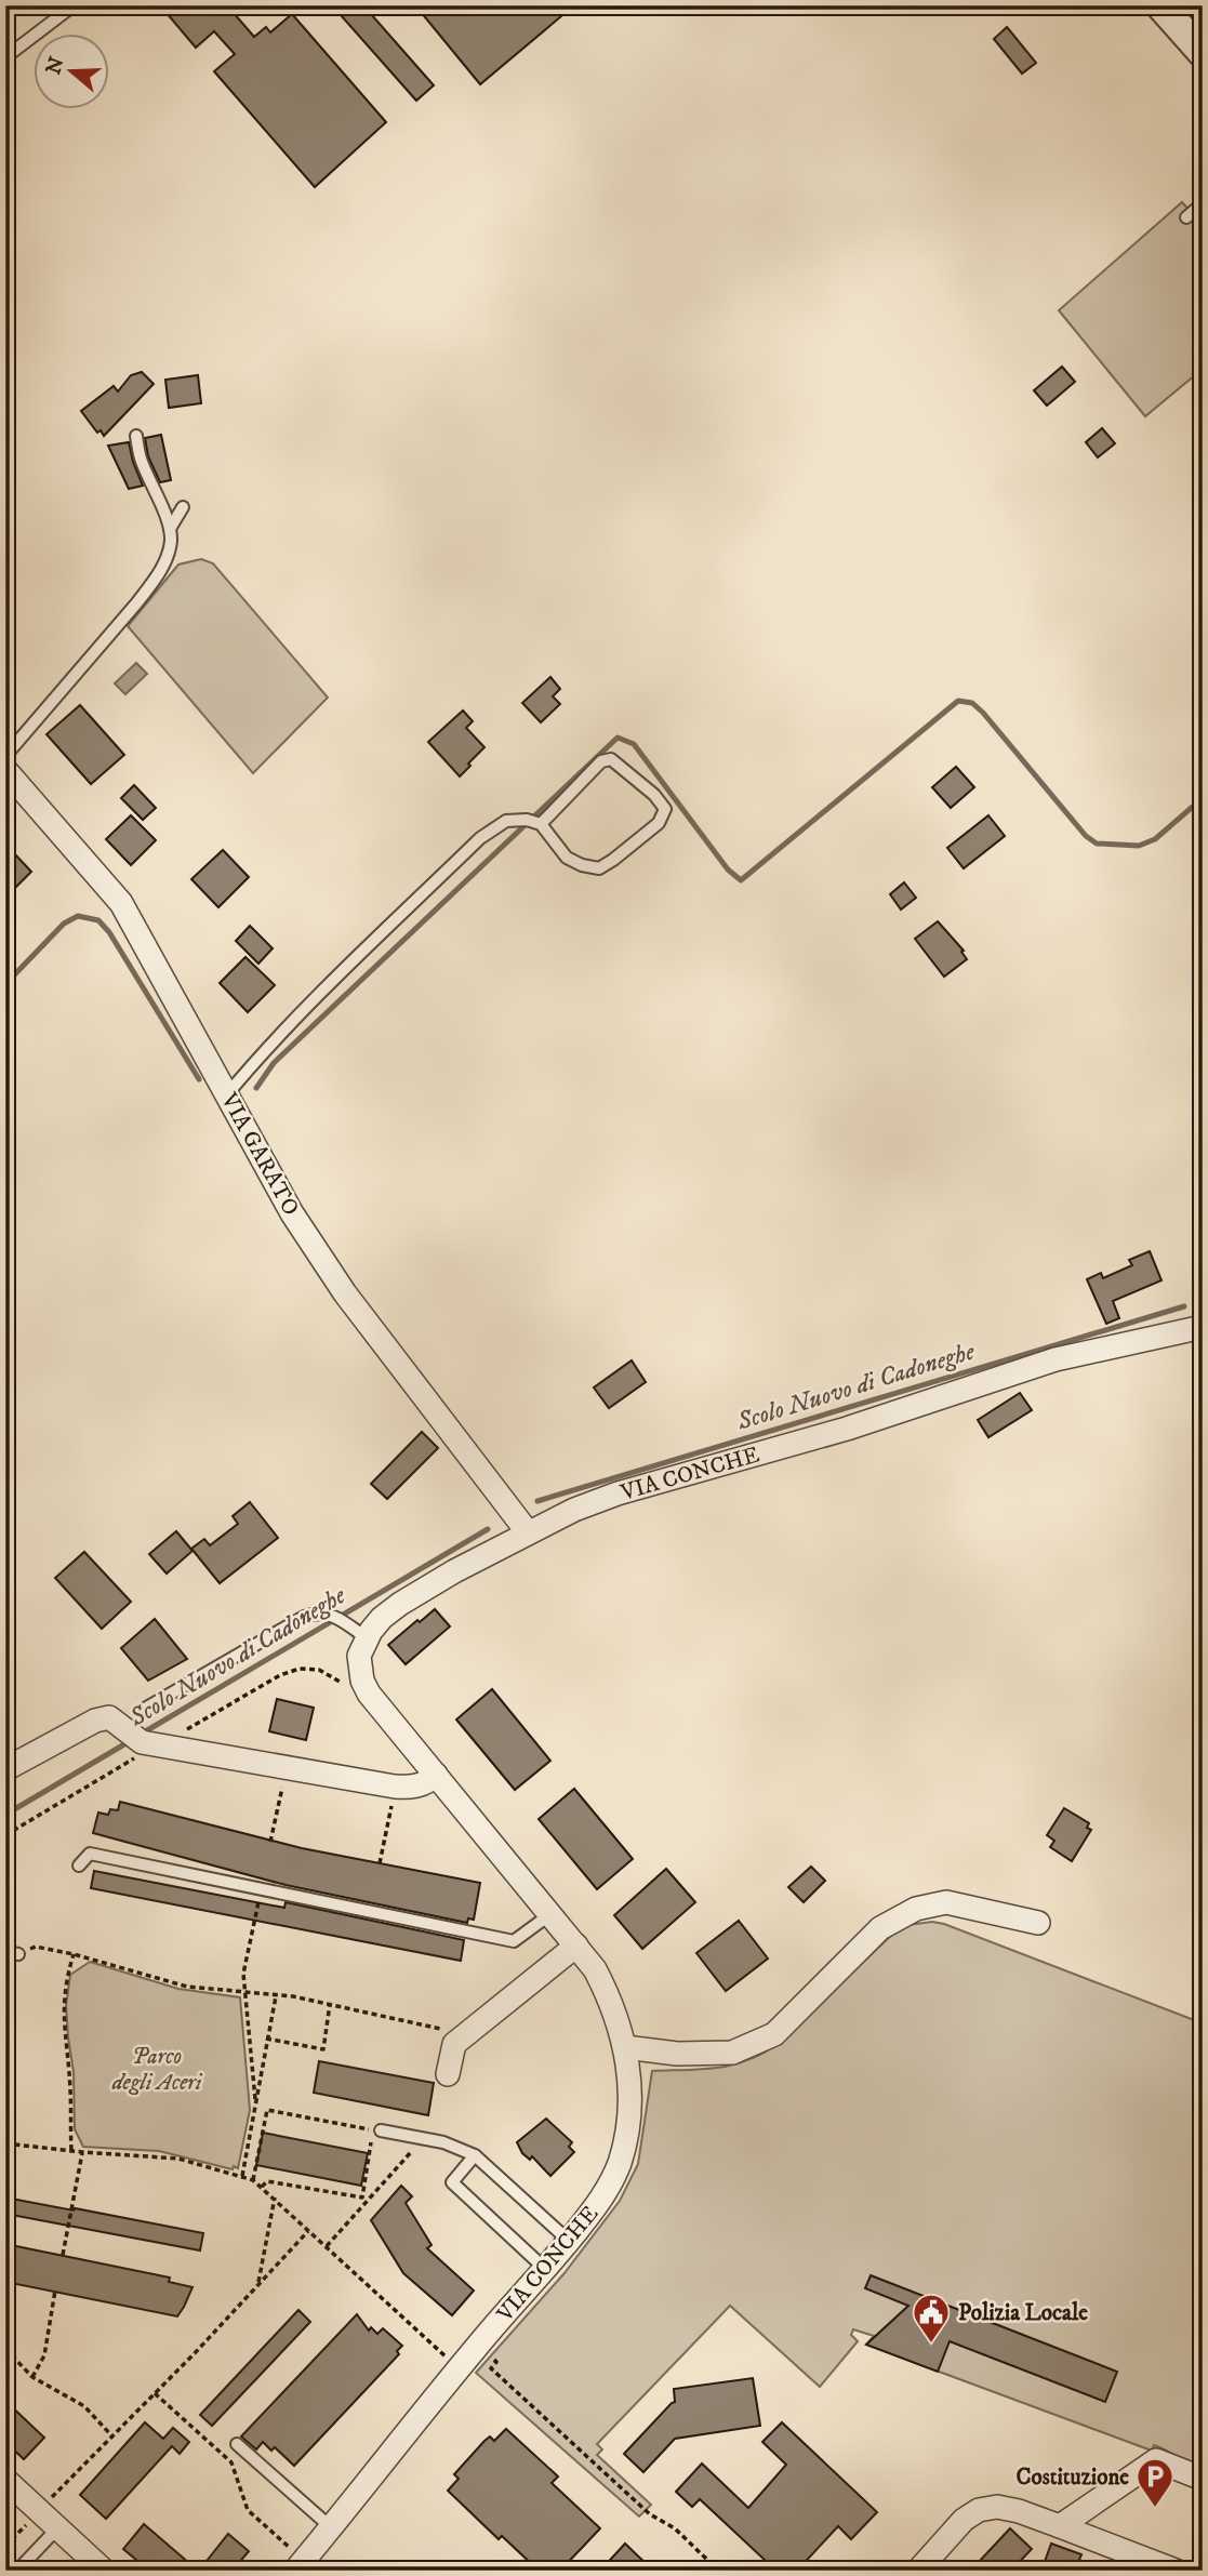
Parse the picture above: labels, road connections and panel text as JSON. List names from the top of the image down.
{
  "streets": {
    "street": ["VIA GARATO", "VIA CONCHE"]
  },
  "crossings": [
    ["VIA GARATO", "VIA CONCHE"]
  ],
  "water": ["Scolo Nuovo di Cadoneghe"],
  "parks": ["Parco degli Aceri"],
  "places": {
    "public building": ["Polizia Locale"],
    "parking": ["Costituzione"]
  },
  "north": "left"
}
